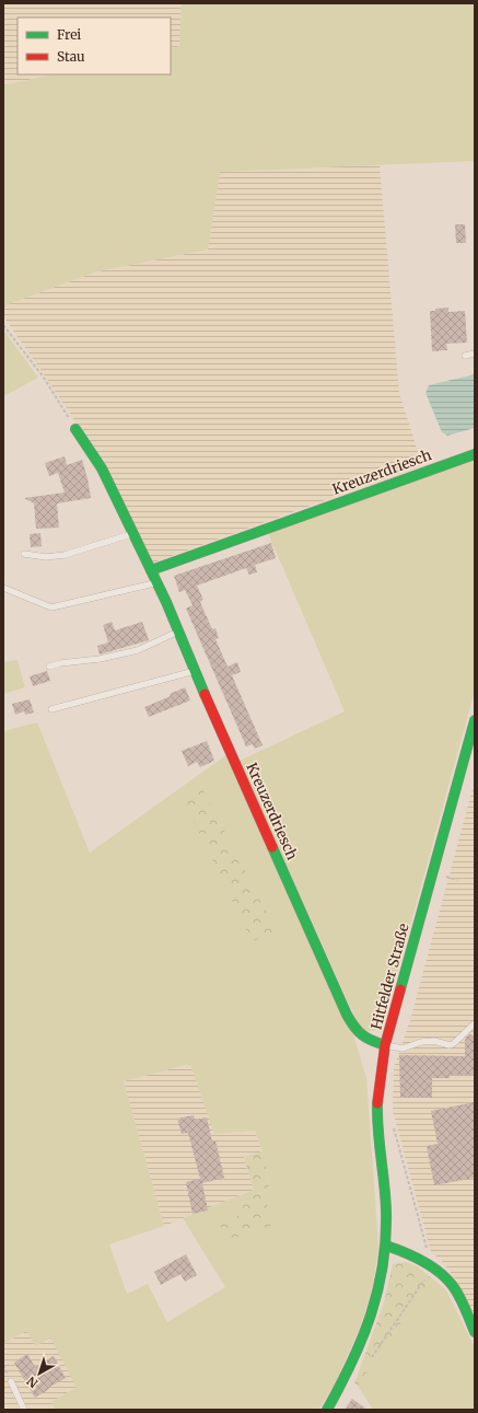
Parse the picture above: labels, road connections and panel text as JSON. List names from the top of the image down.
{
  "streets": {
    "street": ["Kreuzerdriesch", "Hitfelder Straße"]
  },
  "crossings": [
    ["Kreuzerdriesch", "Hitfelder Straße"]
  ],
  "legend": ["Frei", "Stau"],
  "north": "bottom left"
}
